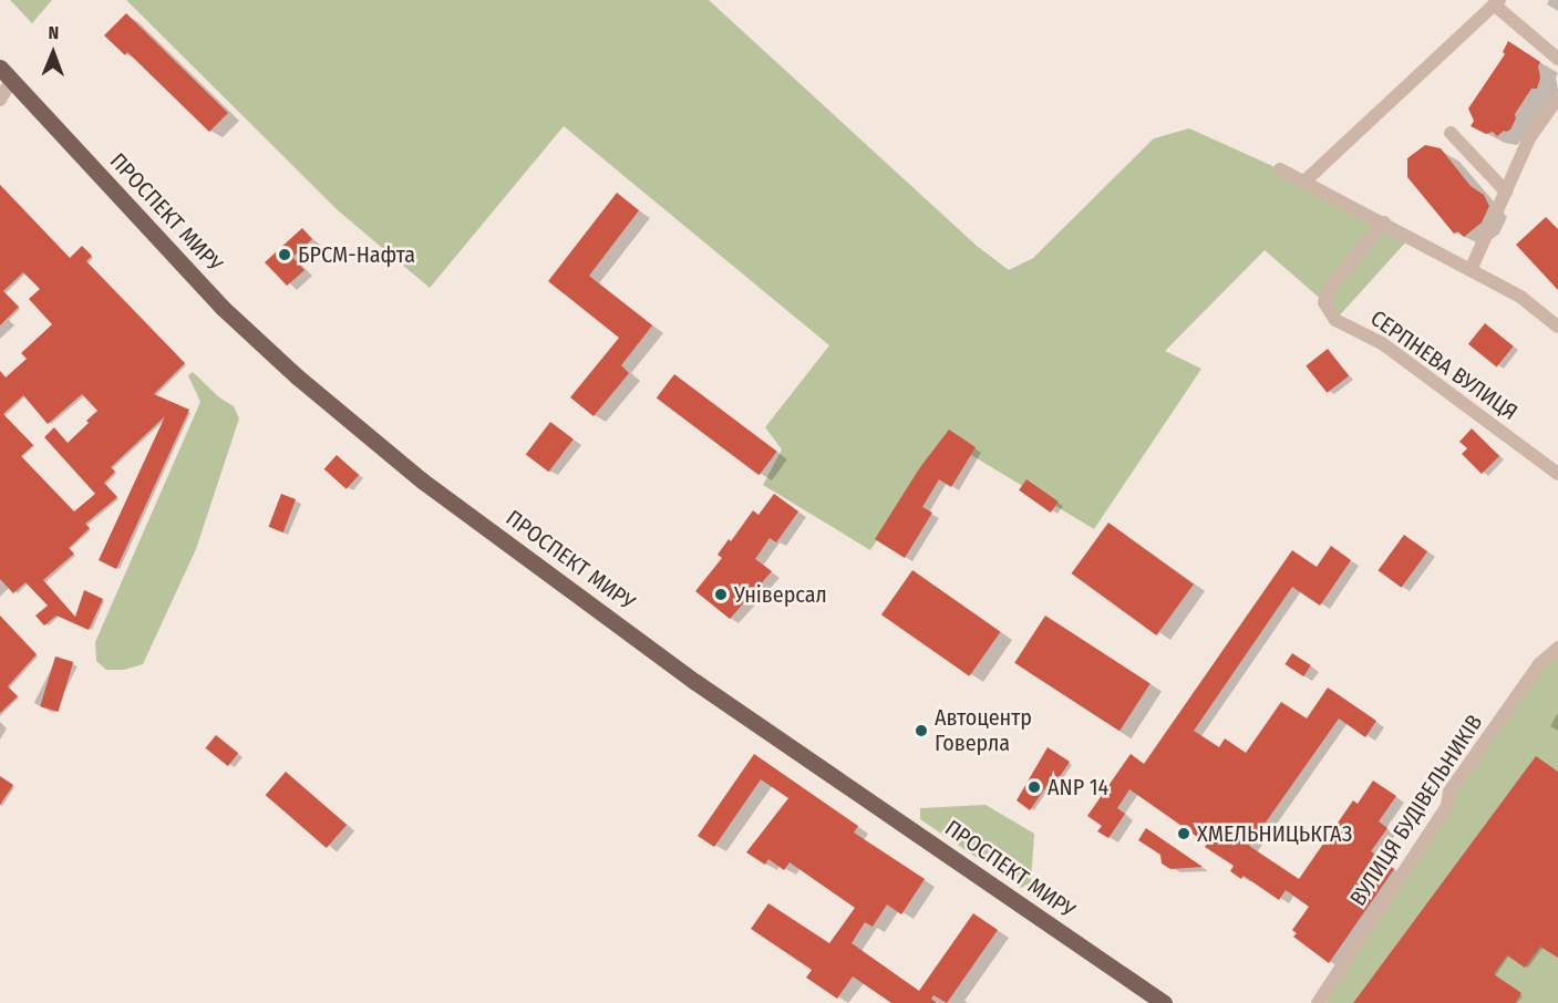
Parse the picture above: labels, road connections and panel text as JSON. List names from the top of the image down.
{
  "streets": {
    "main road": ["ПРОСПЕКТ МИРУ"],
    "street": ["СЕРПНЕВА ВУЛИЦЯ", "ВУЛИЦЯ БУДІВЕЛЬНИКІВ"]
  },
  "places": [
    "БРСМ-Нафта",
    "Універсал",
    "Автоцентр Говерла",
    "ANP 14",
    "ХМЕЛЬНИЦЬКГАЗ"
  ],
  "north": "top"
}
